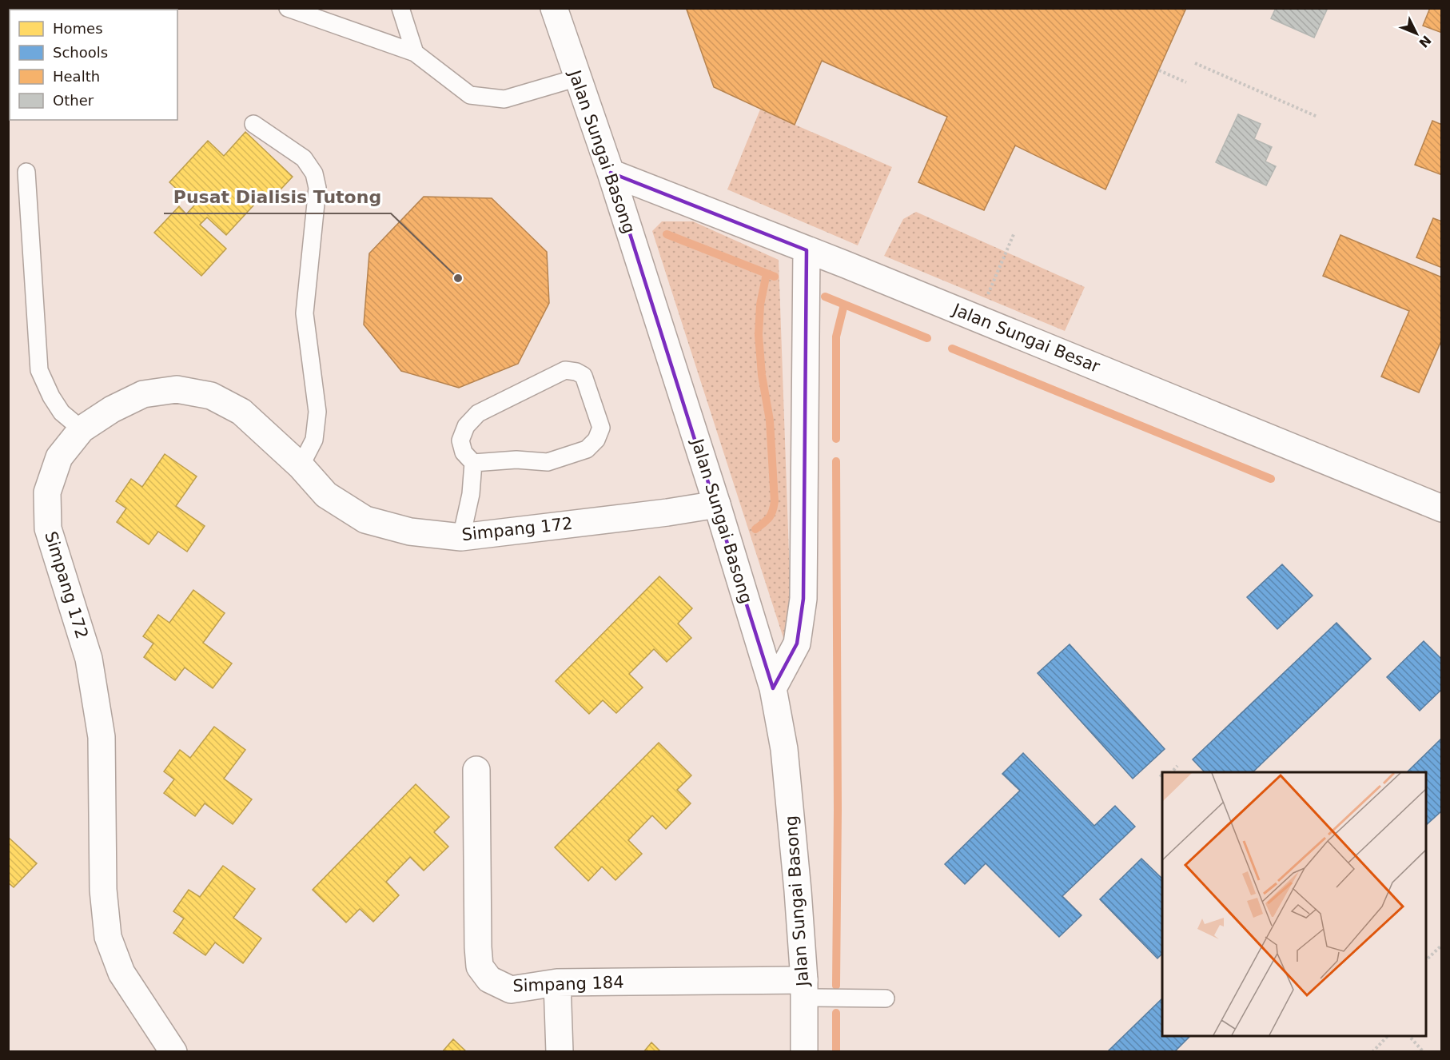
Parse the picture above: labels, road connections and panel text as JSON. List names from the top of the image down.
{
  "streets": {
    "street": [
      "Jalan Sungai Basong",
      "Jalan Sungai Besar",
      "Simpang 172",
      "Simpang 184"
    ]
  },
  "crossings": [
    ["Jalan Sungai Basong", "Jalan Sungai Besar"],
    ["Jalan Sungai Basong", "Simpang 172"],
    ["Jalan Sungai Basong", "Simpang 184"]
  ],
  "places": ["Pusat Dialisis Tutong"],
  "legend": [
    "Homes",
    "Schools",
    "Health",
    "Other"
  ],
  "north": "bottom right"
}
